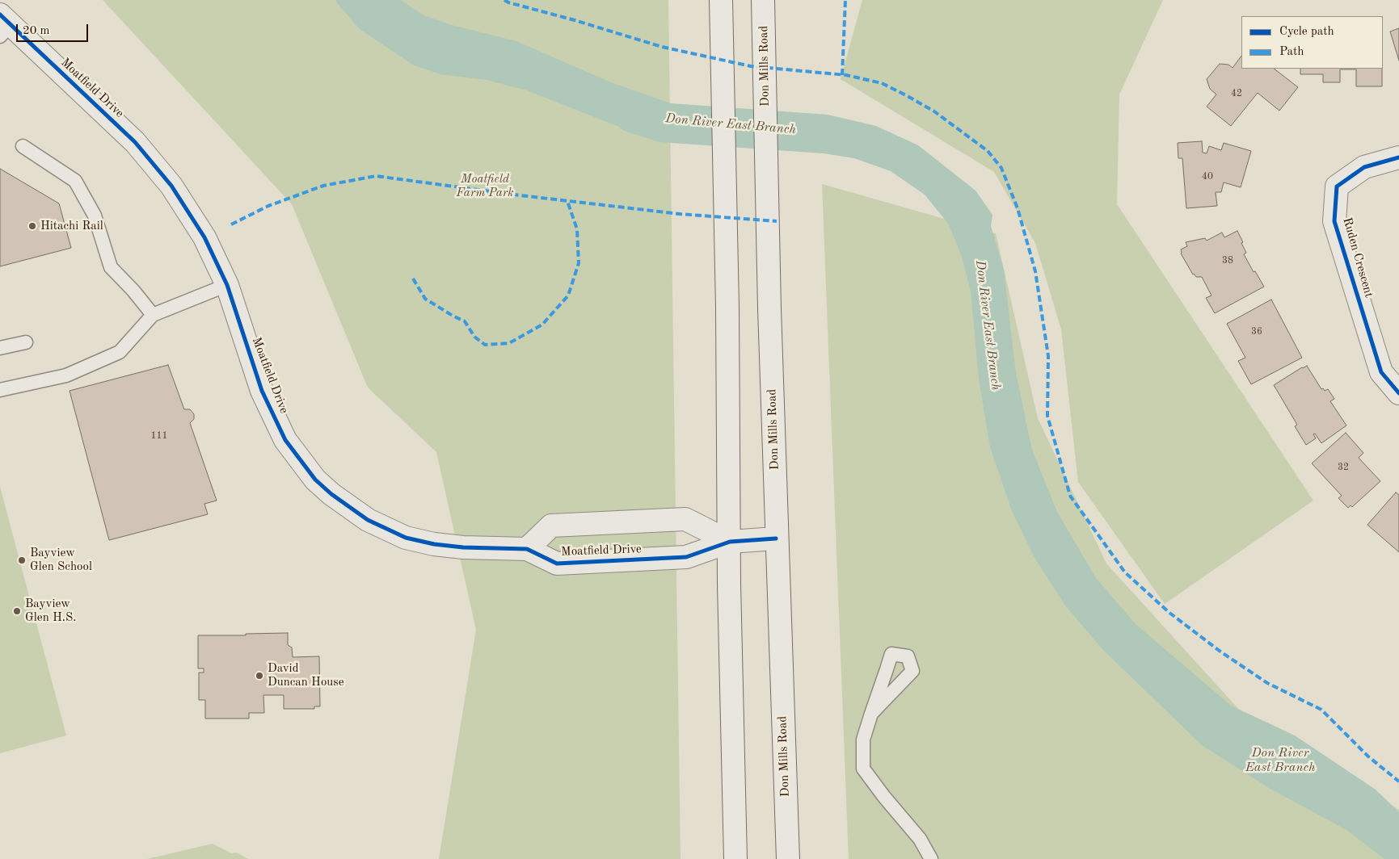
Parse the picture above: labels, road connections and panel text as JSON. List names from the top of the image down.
{
  "streets": {
    "main road": ["Don Mills Road", "Moatfield Drive", "Ruden Crescent"]
  },
  "crossings": [
    ["Don Mills Road", "Moatfield Drive"]
  ],
  "water": ["Don River East Branch"],
  "parks": ["Moatfield Farm Park"],
  "places": [
    "Hitachi Rail",
    "Bayview Glen School",
    "Bayview Glen H.S.",
    "David Duncan House"
  ],
  "house_numbers": [
    "42",
    "40",
    "38",
    "36",
    "111",
    "32"
  ],
  "legend": ["Cycle path", "Path"],
  "scale_bar": "20 m"
}
